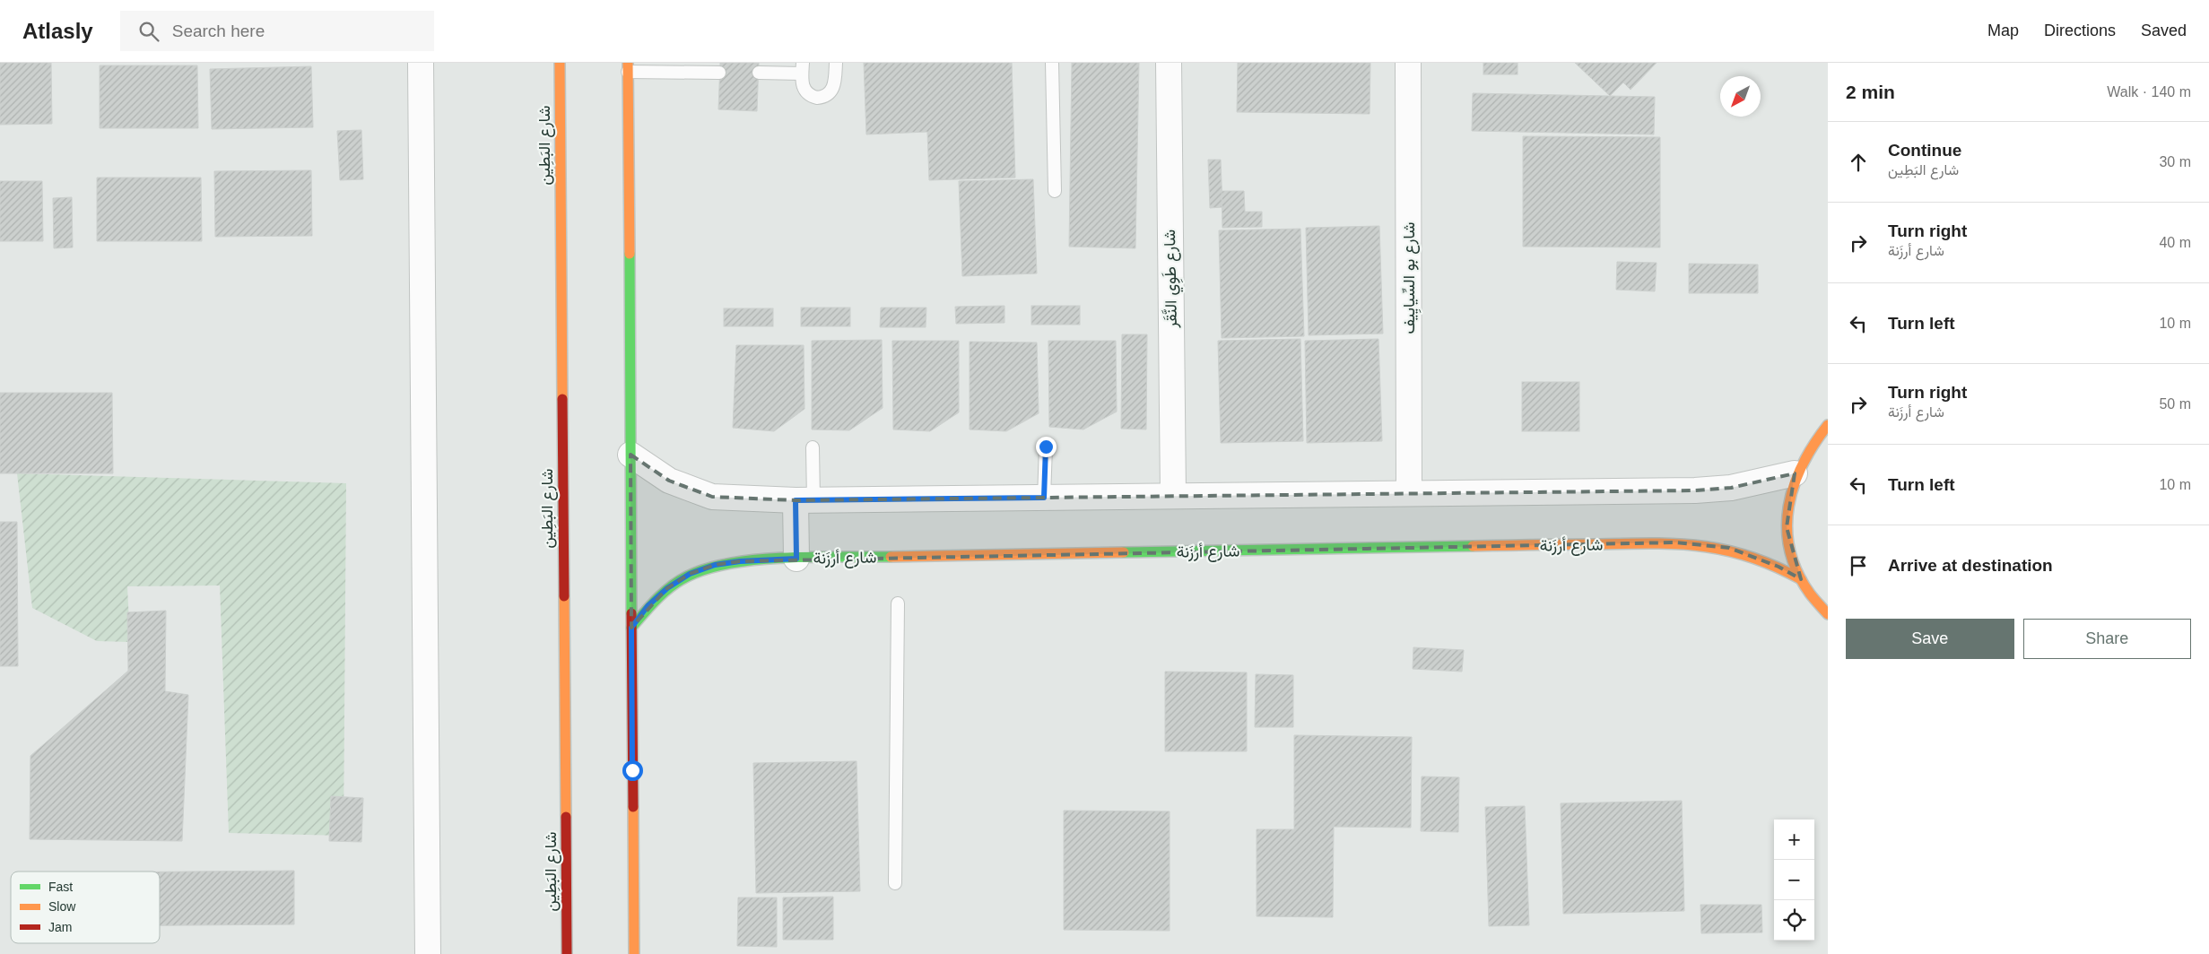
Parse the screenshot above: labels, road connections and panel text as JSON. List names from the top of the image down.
{
  "streets": {
    "main road": ["شارع البَطِين", "شارع أرزَنة"],
    "street": ["شارع بو السِّيايِيف", "شارع طَوِي النَّقَر"]
  },
  "legend": ["Fast", "Slow", "Jam"],
  "north": "bottom left",
  "page": {
    "header": "Atlasly",
    "search": "Search here",
    "nav": ["Map", "Directions", "Saved"],
    "heading": ["2 min", "Walk · 140 m"],
    "list": [
      ["Continue", "شارع البَطِين", "30 m"],
      ["Turn right", "شارع أرزَنة", "40 m"],
      ["Turn left", "10 m"],
      ["Turn right", "شارع أرزَنة", "50 m"],
      ["Turn left", "10 m"],
      "Arrive at destination"
    ],
    "buttons": ["Save", "Share"],
    "map_buttons": ["+", "−"]
  }
}
